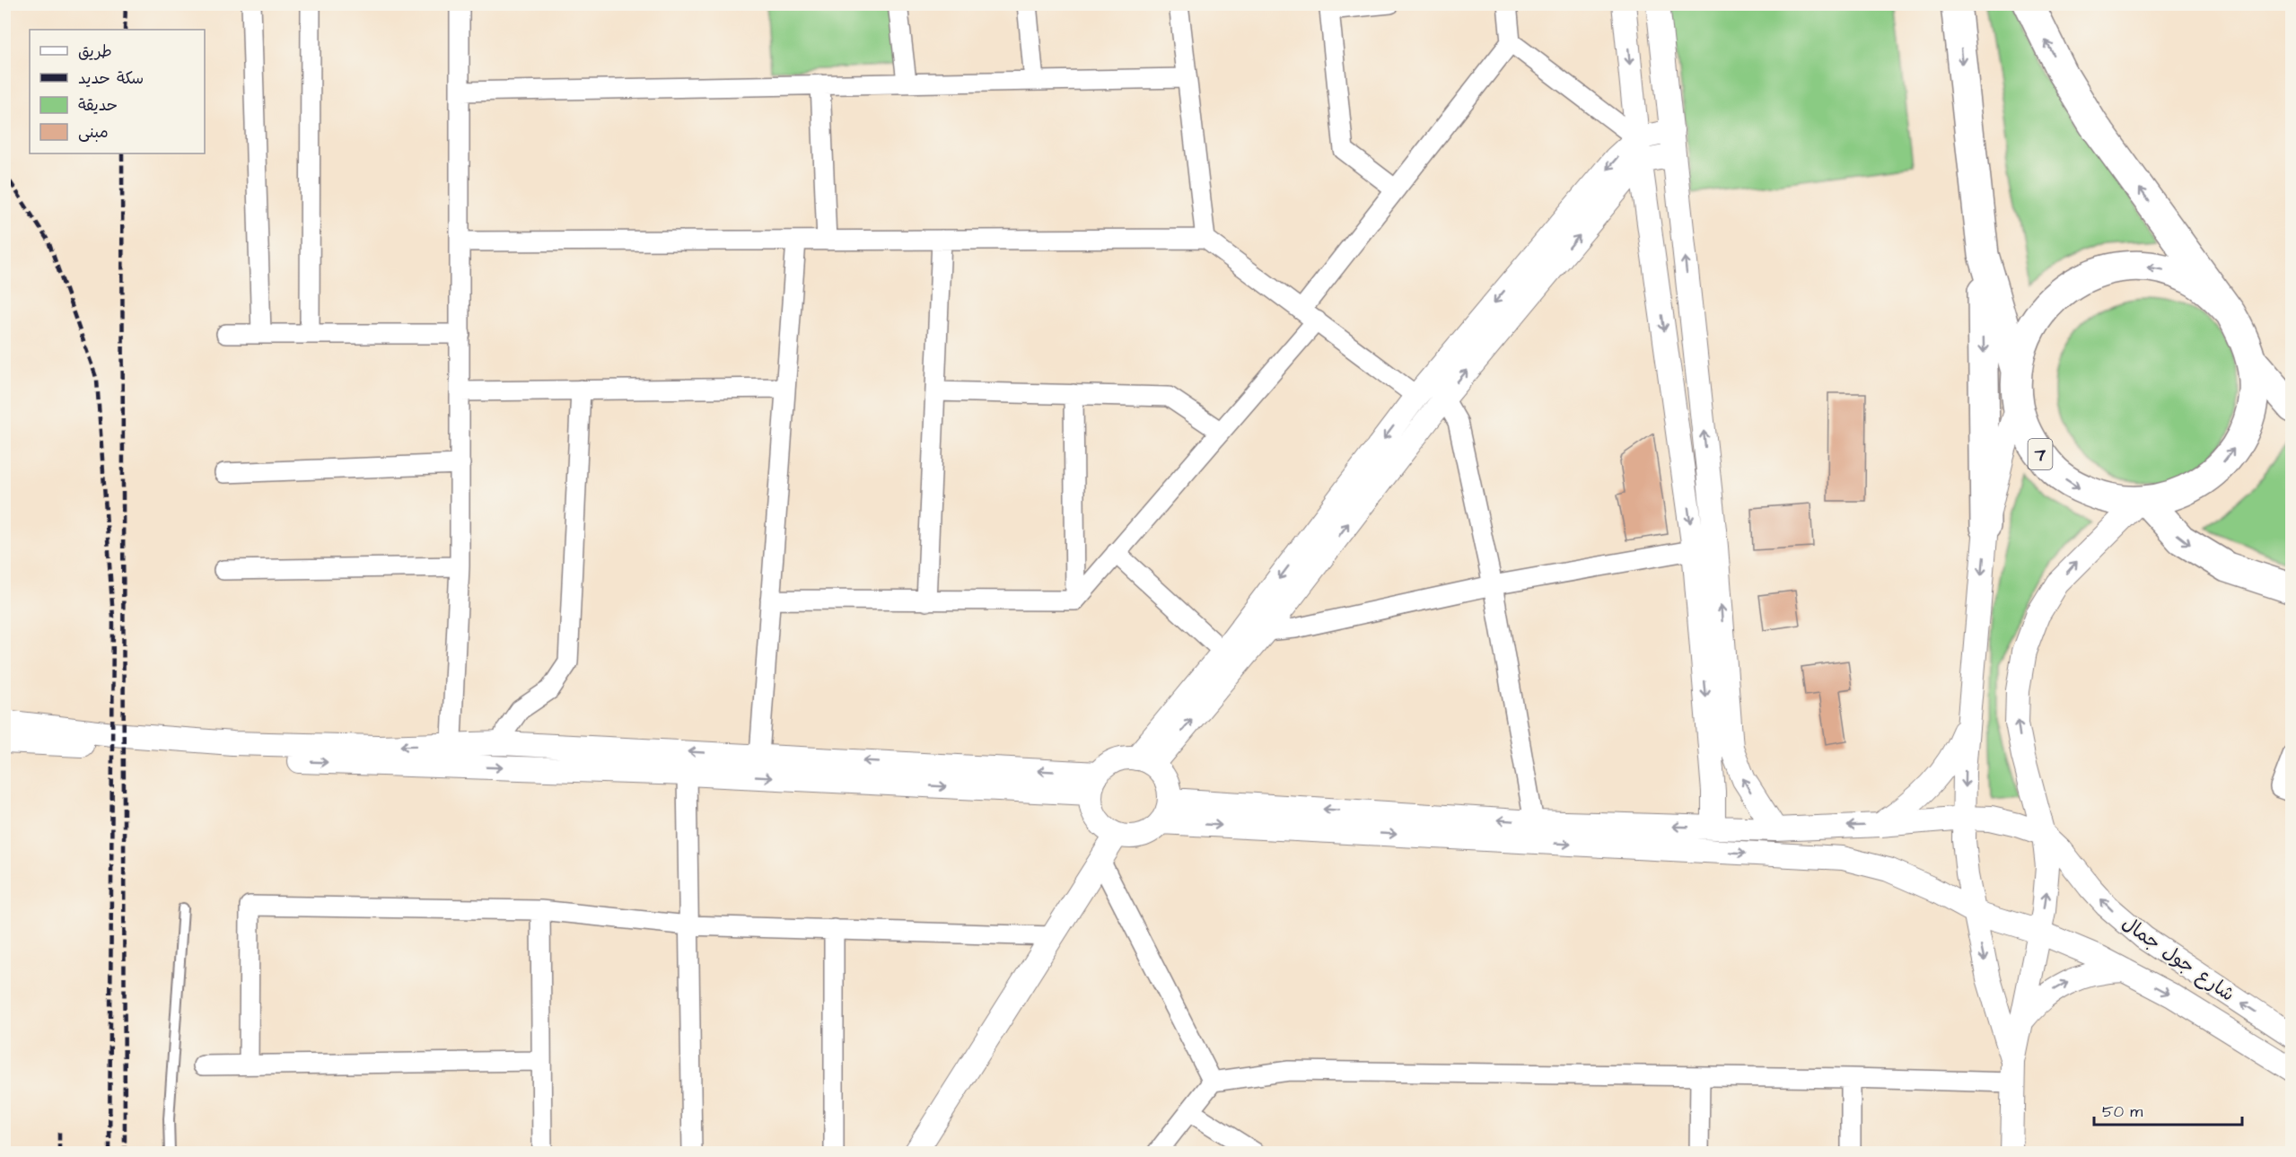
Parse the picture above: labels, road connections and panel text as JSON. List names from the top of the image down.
{
  "streets": {
    "highway": ["7"],
    "street": ["شارع جول جمال"]
  },
  "legend": [
    "طريق",
    "سكة حديد",
    "حديقة",
    "مبنى"
  ],
  "scale_bar": "50 m"
}
